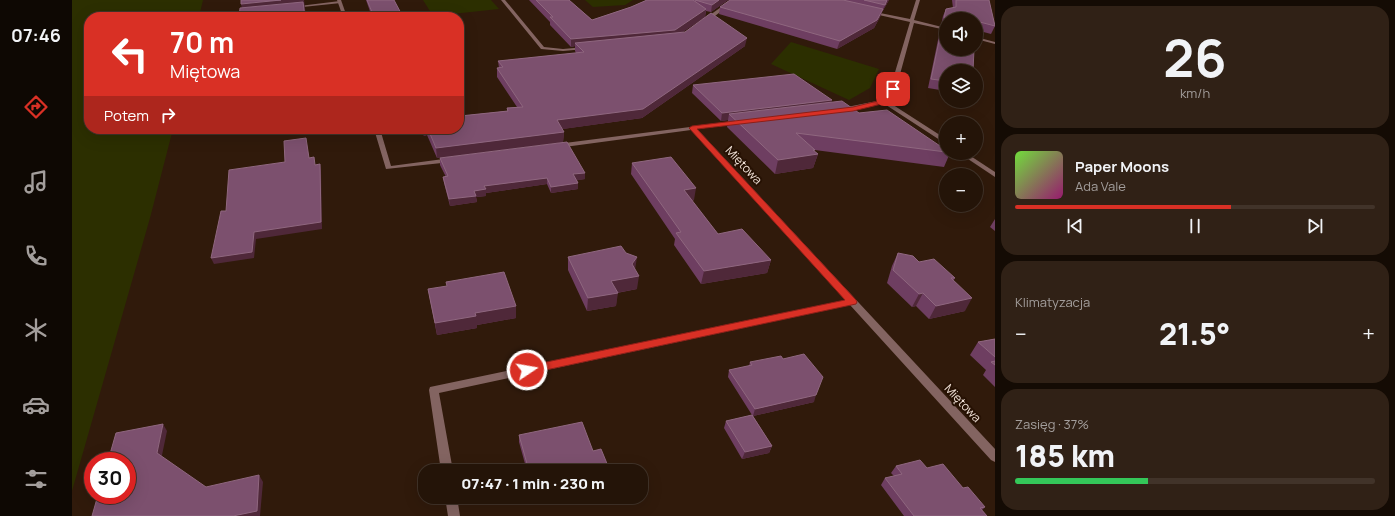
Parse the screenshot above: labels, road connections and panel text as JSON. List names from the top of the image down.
{
  "streets": {
    "street": ["Miętowa"]
  },
  "page": {
    "tabs": "07:46",
    "tile": [
      ["26", "km/h"],
      "Klimatyzacja",
      ["Zasięg · 37%", "185 km"]
    ],
    "map_buttons": ["+", "−"],
    "turn": ["70 m", "Miętowa"],
    "then": "Potem",
    "song": ["Paper Moons", "Ada Vale"],
    "heat": ["−", "21.5°", "+"],
    "limit": "30",
    "trip": "07:47 · 1 min · 230 m"
  }
}
